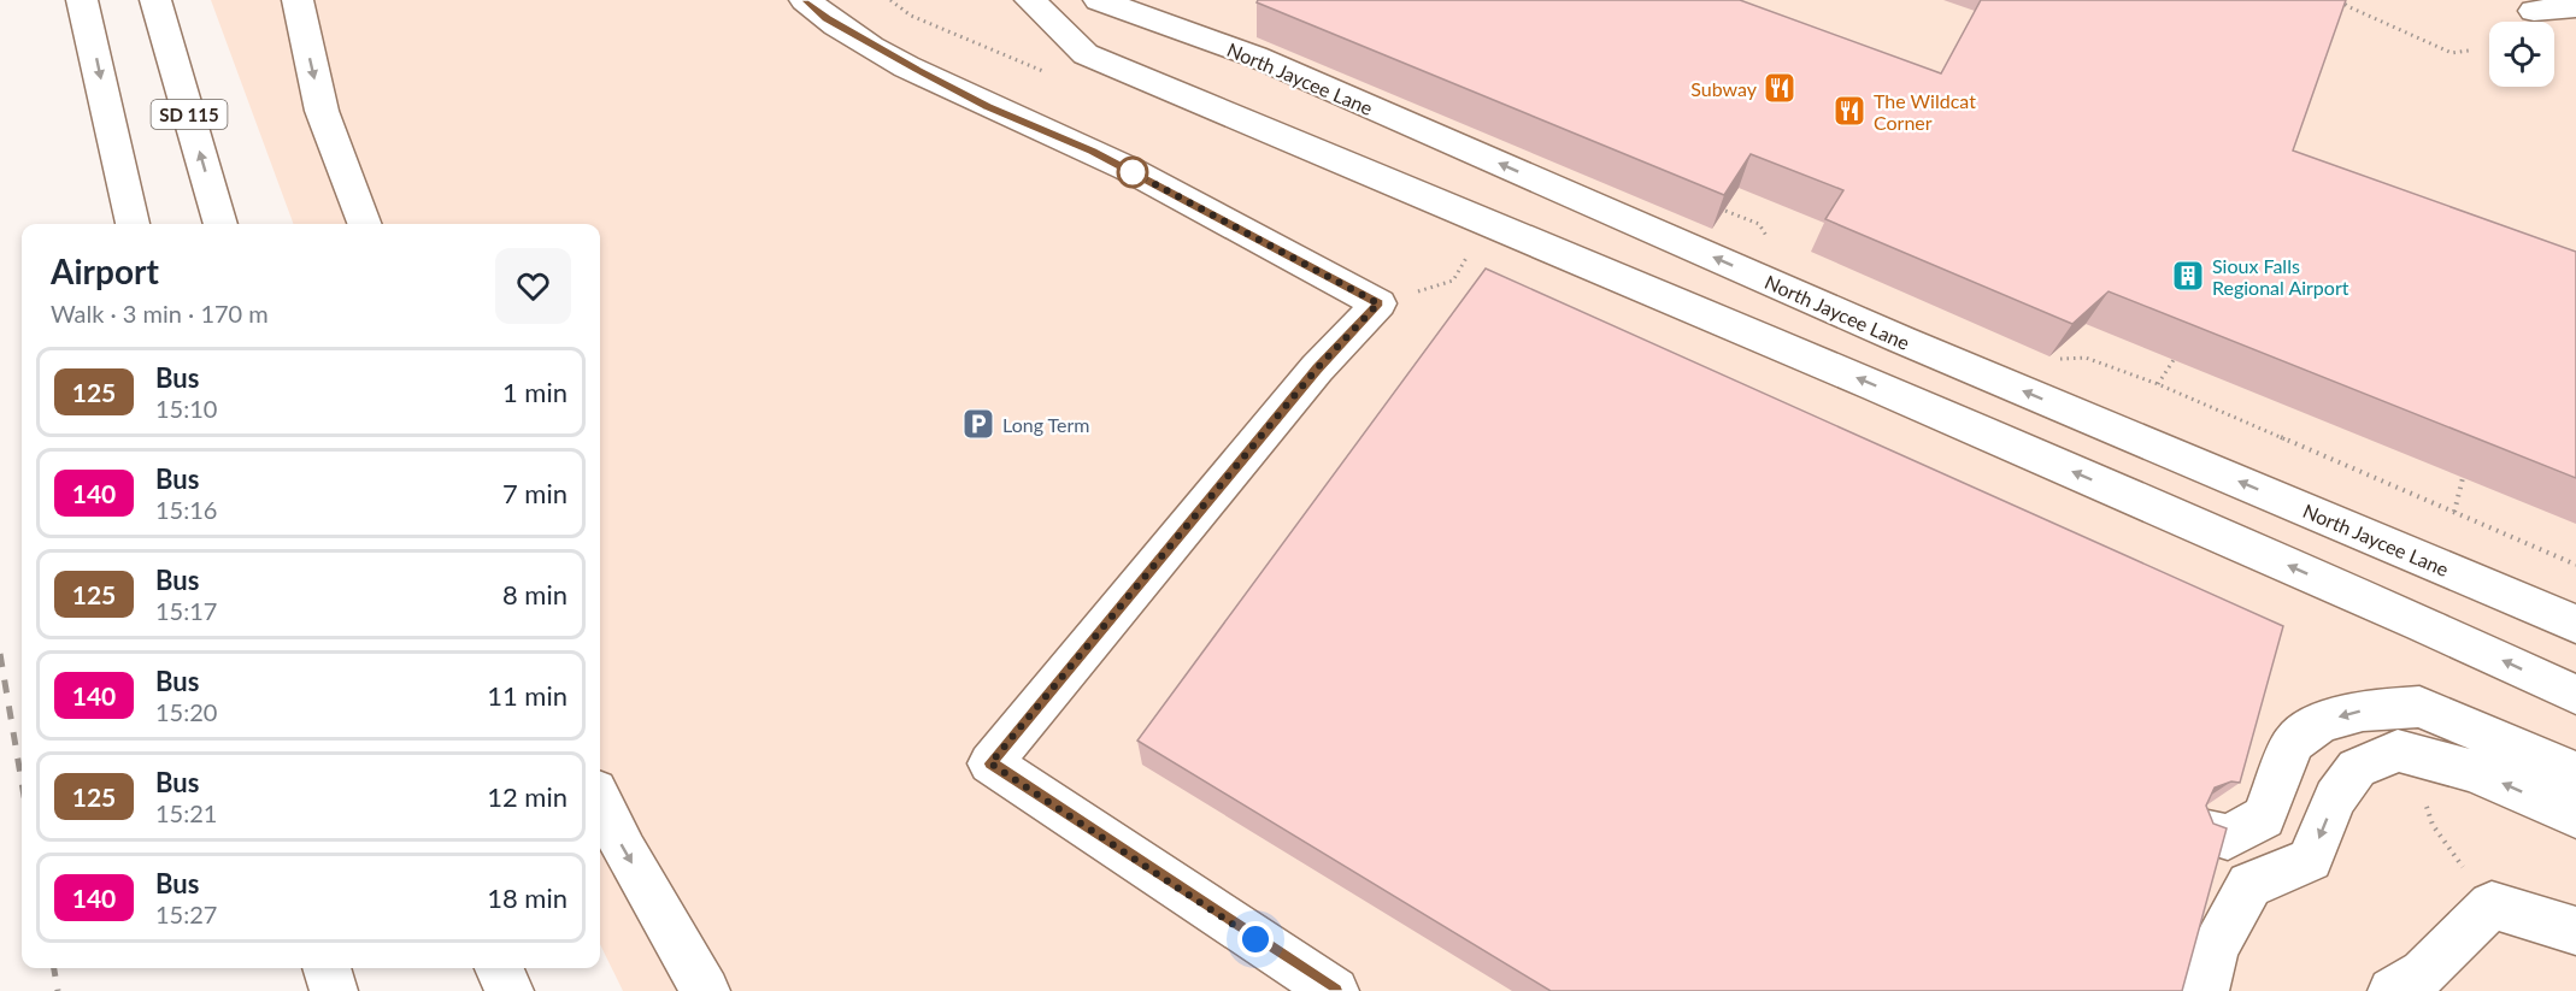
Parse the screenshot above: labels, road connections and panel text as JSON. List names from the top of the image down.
{
  "streets": {
    "main road": ["North Jaycee Lane", "SD 115"]
  },
  "places": {
    "restaurant": ["Subway", "The Wildcat Corner"],
    "building": ["Sioux Falls Regional Airport"],
    "parking": ["Long Term"]
  },
  "lines": ["bus line 125"],
  "page": {
    "heading": ["Airport", "Walk · 3 min · 170 m"],
    "list": [
      {
        "mark": "125",
        "name": "Bus",
        "note": "15:10",
        "value": "1 min"
      },
      {
        "mark": "140",
        "name": "Bus",
        "note": "15:16",
        "value": "7 min"
      },
      {
        "mark": "125",
        "name": "Bus",
        "note": "15:17",
        "value": "8 min"
      },
      {
        "mark": "140",
        "name": "Bus",
        "note": "15:20",
        "value": "11 min"
      },
      {
        "mark": "125",
        "name": "Bus",
        "note": "15:21",
        "value": "12 min"
      },
      {
        "mark": "140",
        "name": "Bus",
        "note": "15:27",
        "value": "18 min"
      }
    ]
  }
}
